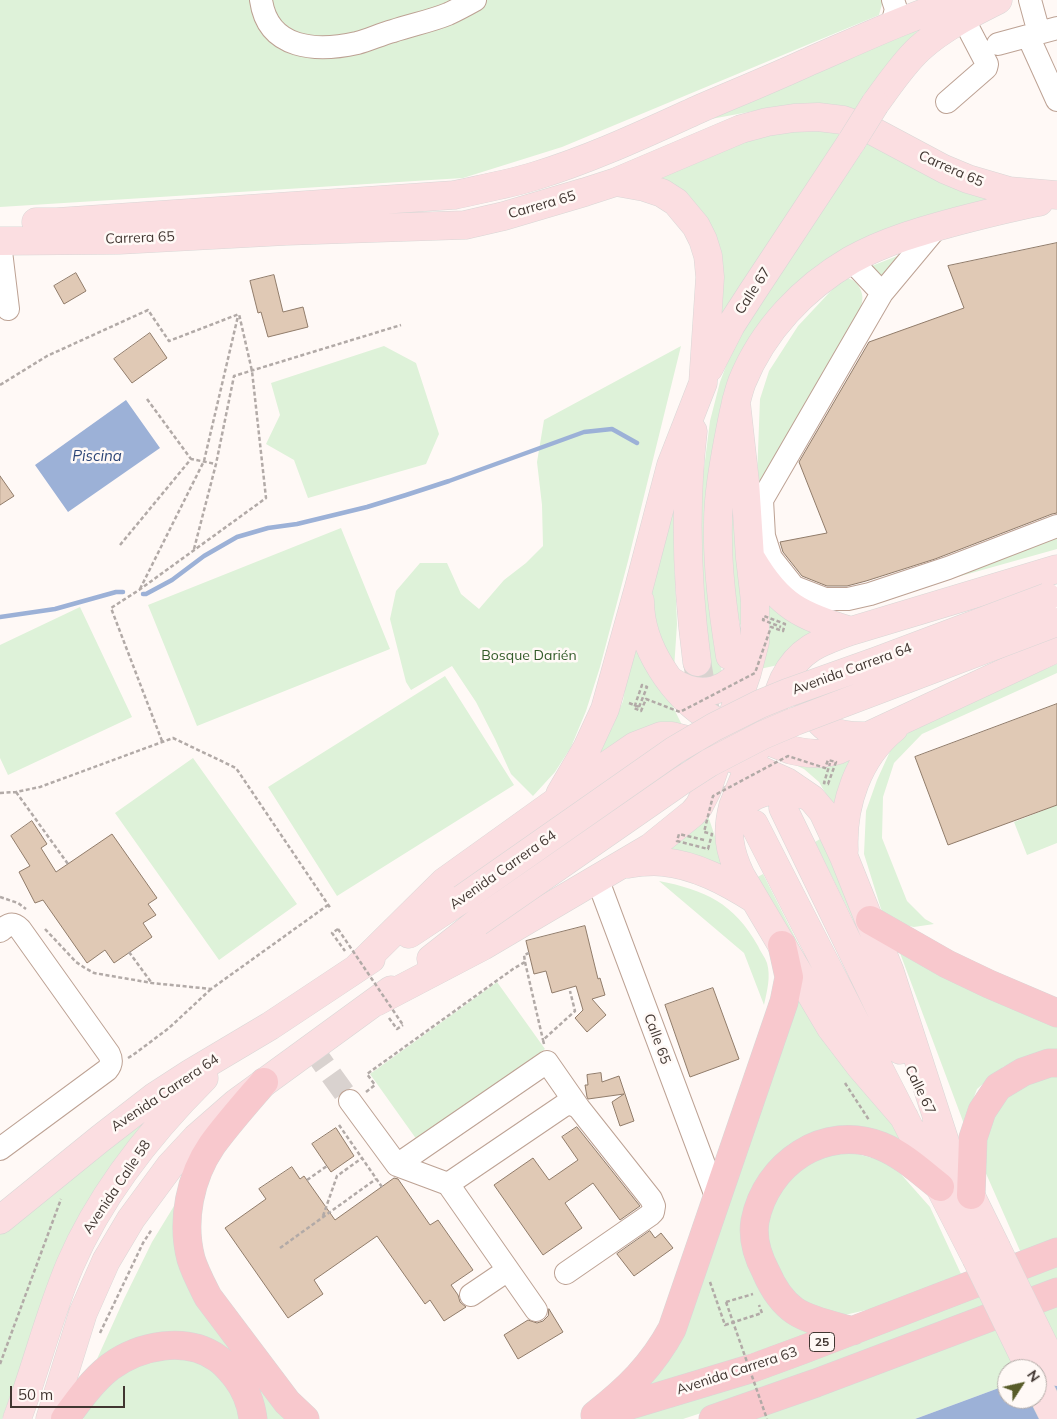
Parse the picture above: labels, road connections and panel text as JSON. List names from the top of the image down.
{
  "streets": {
    "highway": ["25", "Avenida Carrera 63"],
    "main road": [
      "Carrera 65",
      "Calle 67",
      "Avenida Carrera 64",
      "Avenida Calle 58"
    ],
    "lane": ["Calle 65"]
  },
  "crossings": [
    ["Carrera 65", "Calle 67"],
    ["Avenida Carrera 64", "Avenida Calle 58"]
  ],
  "water": ["Piscina"],
  "parks": ["Bosque Darién"],
  "scale_bar": "50 m",
  "north": "top right"
}
